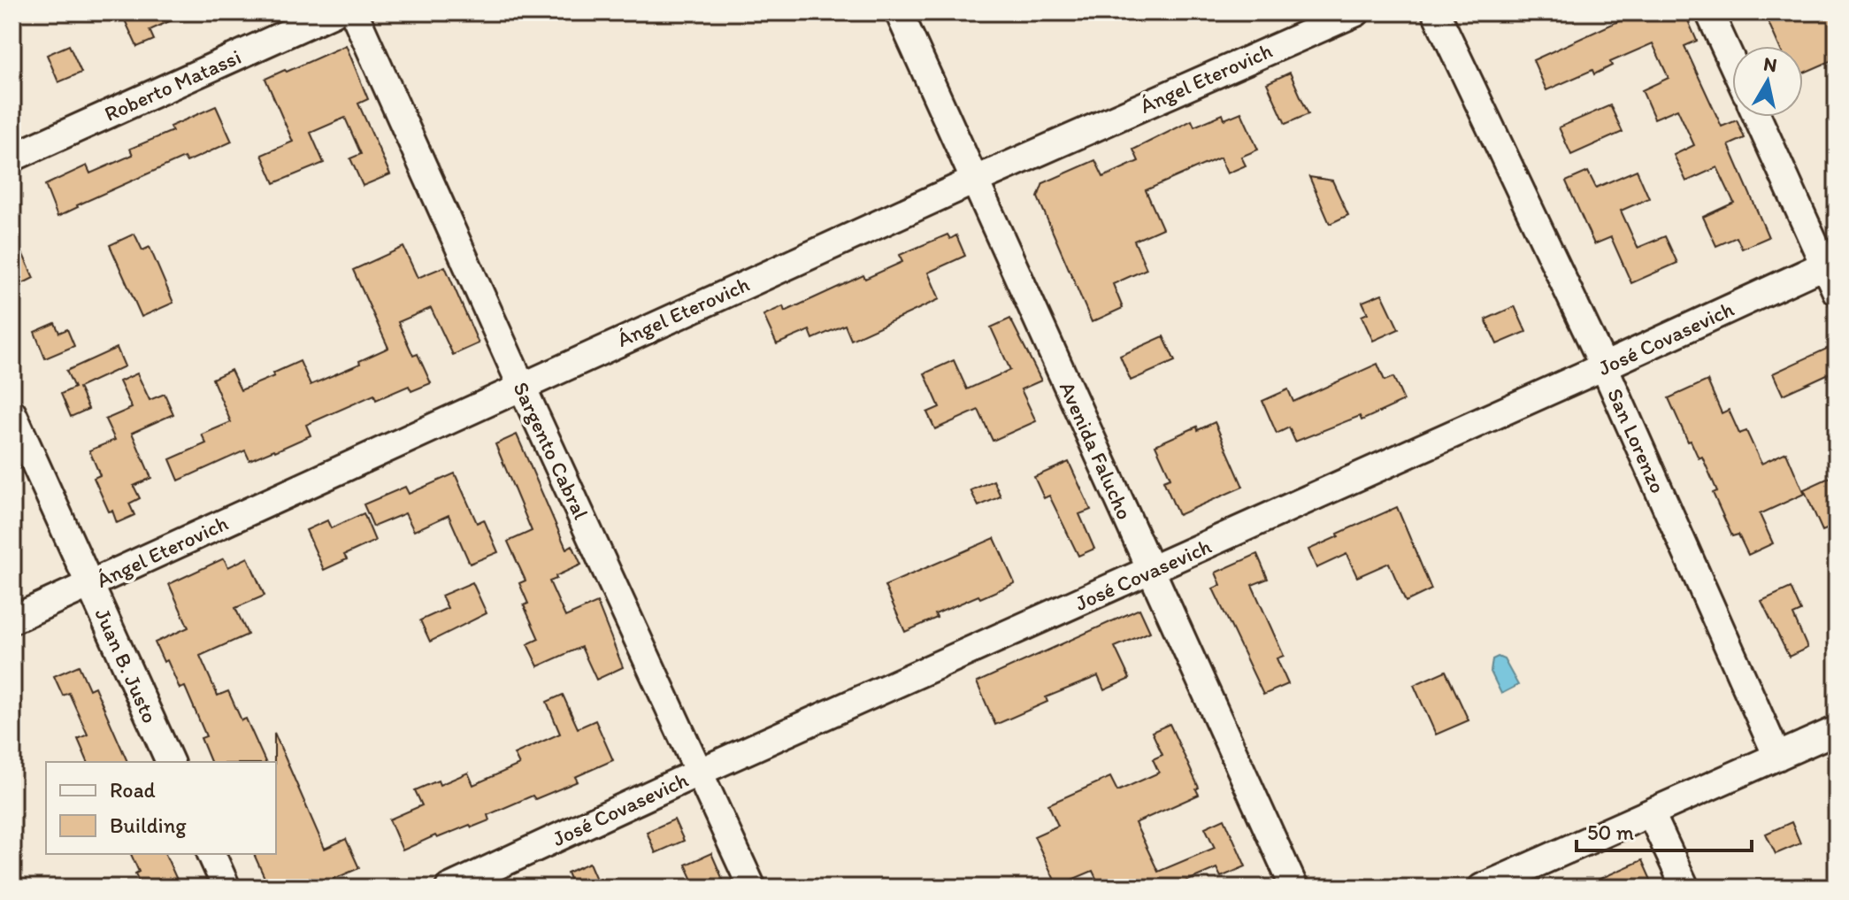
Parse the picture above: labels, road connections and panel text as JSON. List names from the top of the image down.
{
  "streets": {
    "street": [
      "Ángel Eterovich",
      "Roberto Matassi",
      "José Covasevich",
      "San Lorenzo",
      "Sargento Cabral",
      "Avenida Falucho",
      "Juan B. Justo"
    ]
  },
  "crossings": [
    ["Ángel Eterovich", "Sargento Cabral"],
    ["Ángel Eterovich", "Avenida Falucho"],
    ["Ángel Eterovich", "Juan B. Justo"],
    ["José Covasevich", "San Lorenzo"],
    ["José Covasevich", "Sargento Cabral"],
    ["José Covasevich", "Avenida Falucho"]
  ],
  "legend": ["Road", "Building"],
  "scale_bar": "50 m",
  "north": "top"
}
